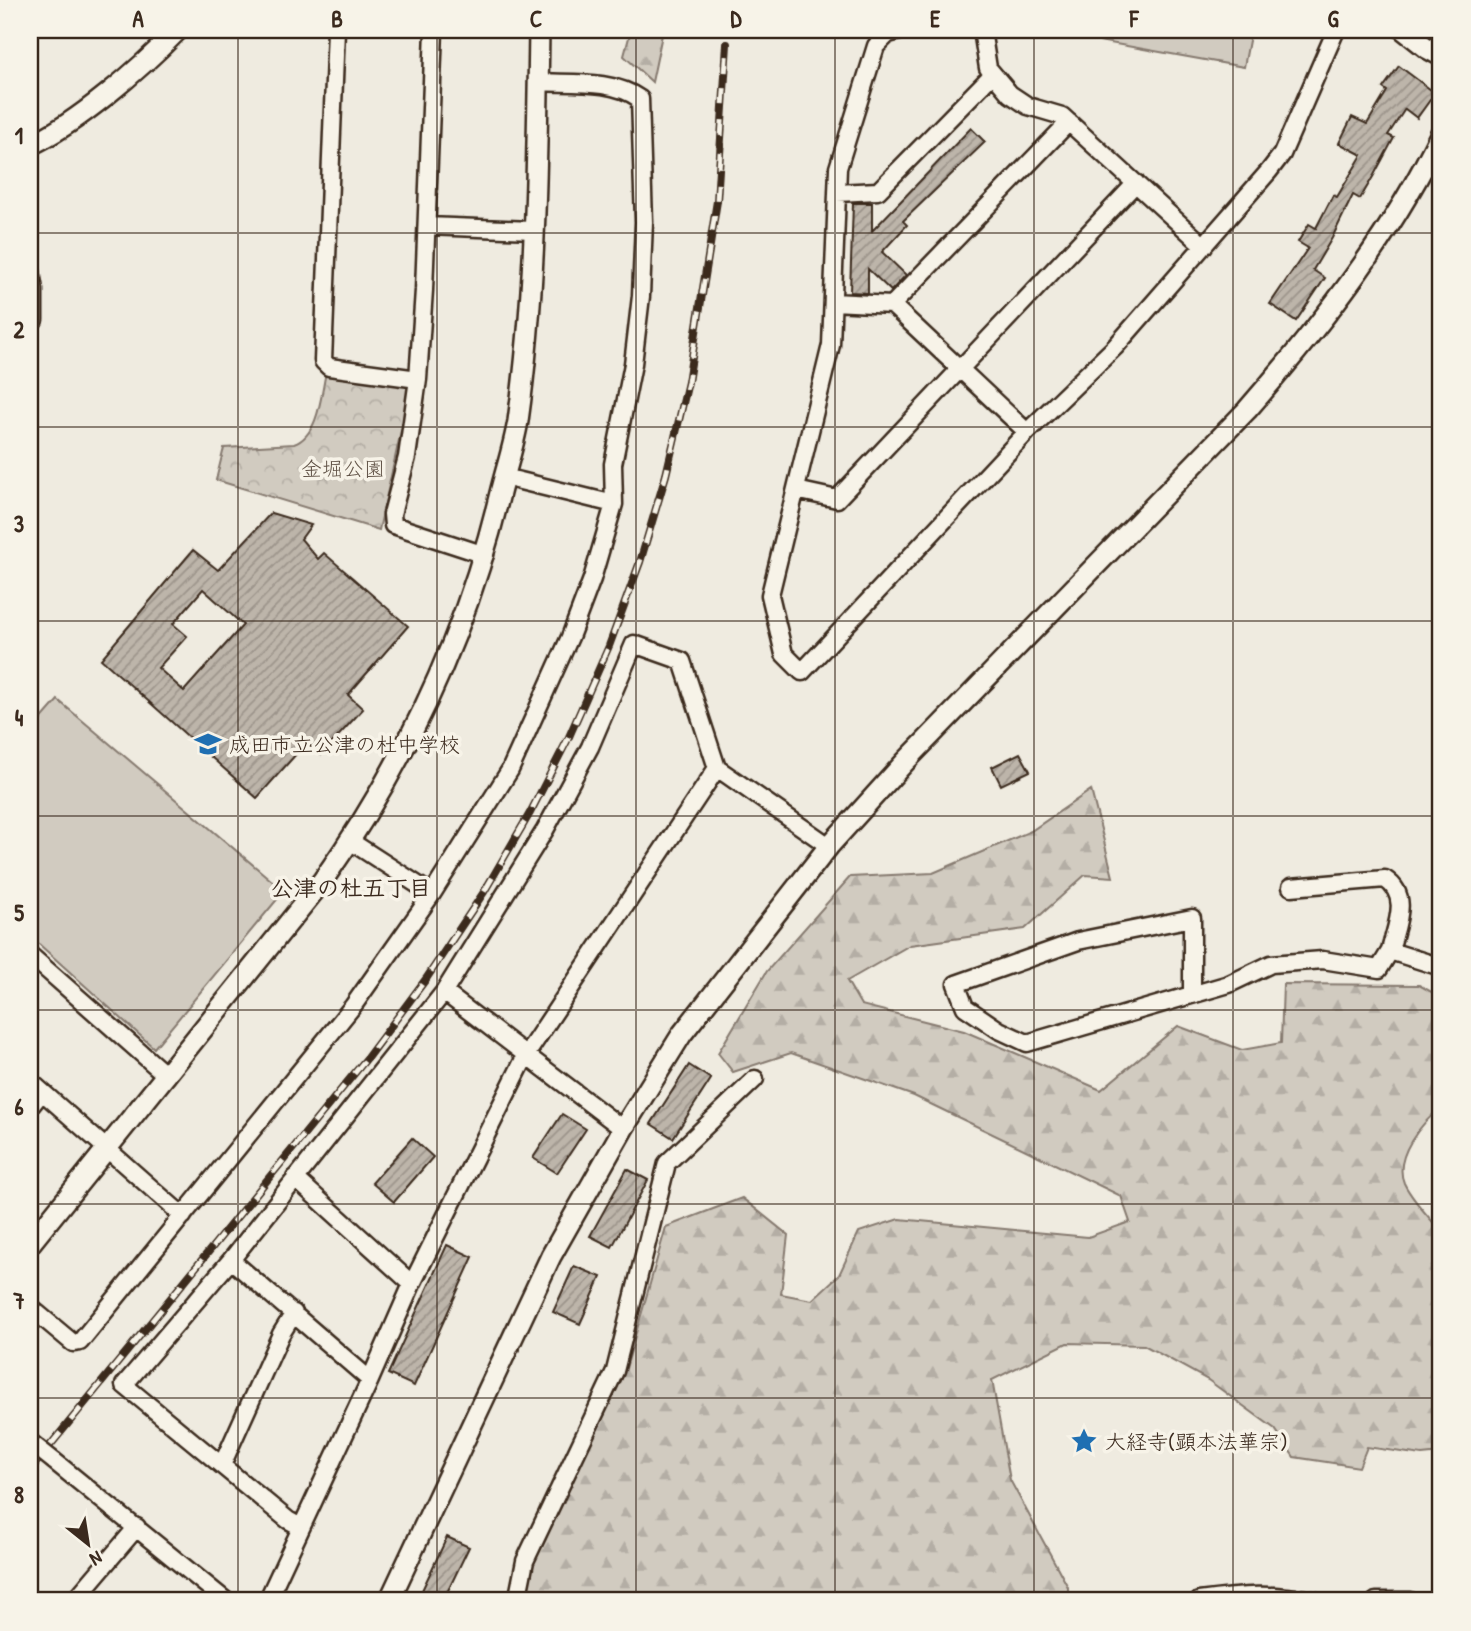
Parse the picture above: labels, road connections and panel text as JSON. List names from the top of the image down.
{
  "districts": ["公津の杜五丁目"],
  "parks": ["金堀公園"],
  "places": {
    "school or university": ["成田市立公津の杜中学校"],
    "place": ["大経寺(顕本法華宗)"]
  },
  "north": "bottom right",
  "grid": {
    "columns": [
      "A",
      "B",
      "C",
      "D",
      "E",
      "F",
      "G"
    ],
    "rows": [
      "1",
      "2",
      "3",
      "4",
      "5",
      "6",
      "7",
      "8"
    ]
  }
}
